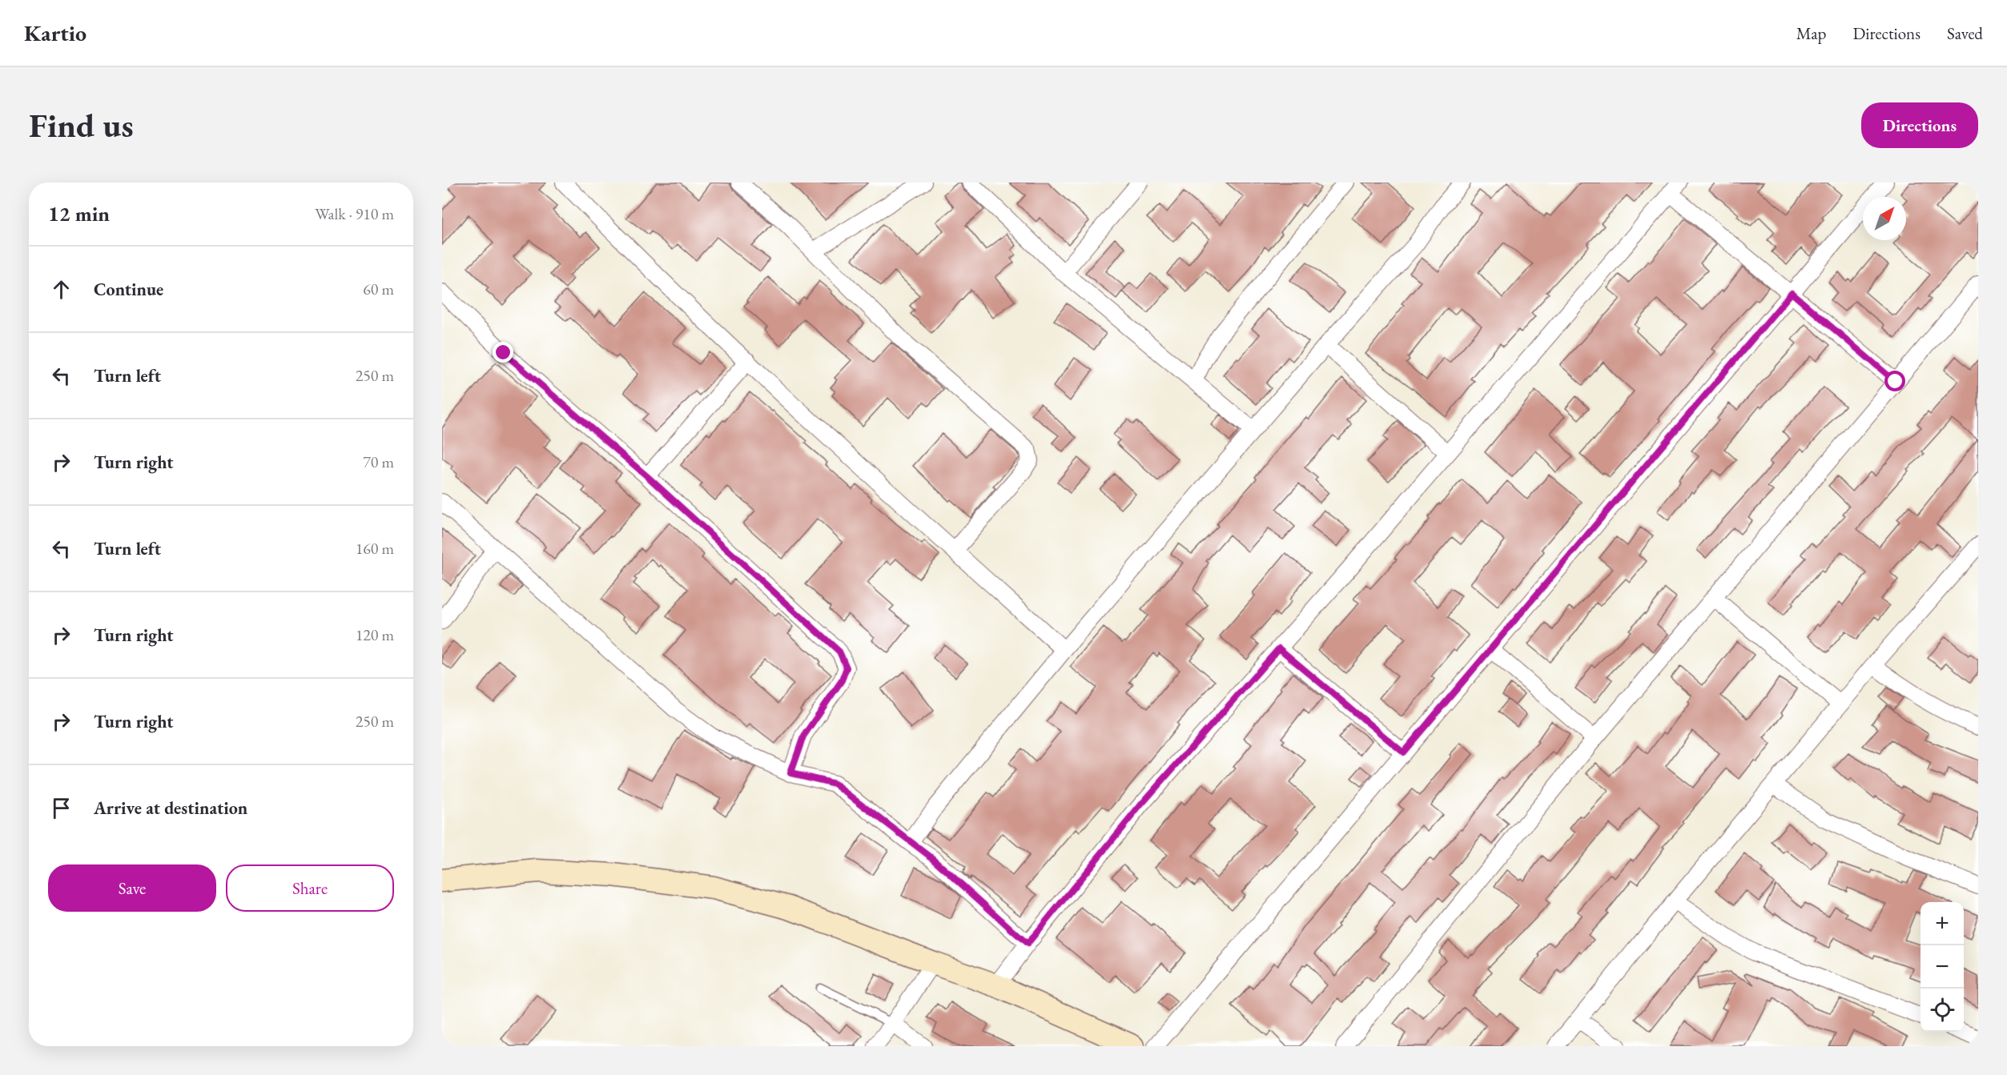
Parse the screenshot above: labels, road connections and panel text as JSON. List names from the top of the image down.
{
  "north": "top right",
  "page": {
    "header": "Kartio",
    "nav": ["Map", "Directions", "Saved"],
    "buttons": [
      "Directions",
      ["Save", "Share"]
    ],
    "title": "Find us",
    "heading": ["12 min", "Walk · 910 m"],
    "list": [
      ["Continue", "60 m"],
      ["Turn left", "250 m"],
      ["Turn right", "70 m"],
      ["Turn left", "160 m"],
      ["Turn right", "120 m"],
      ["Turn right", "250 m"],
      "Arrive at destination"
    ],
    "map_buttons": ["+", "−"]
  }
}
